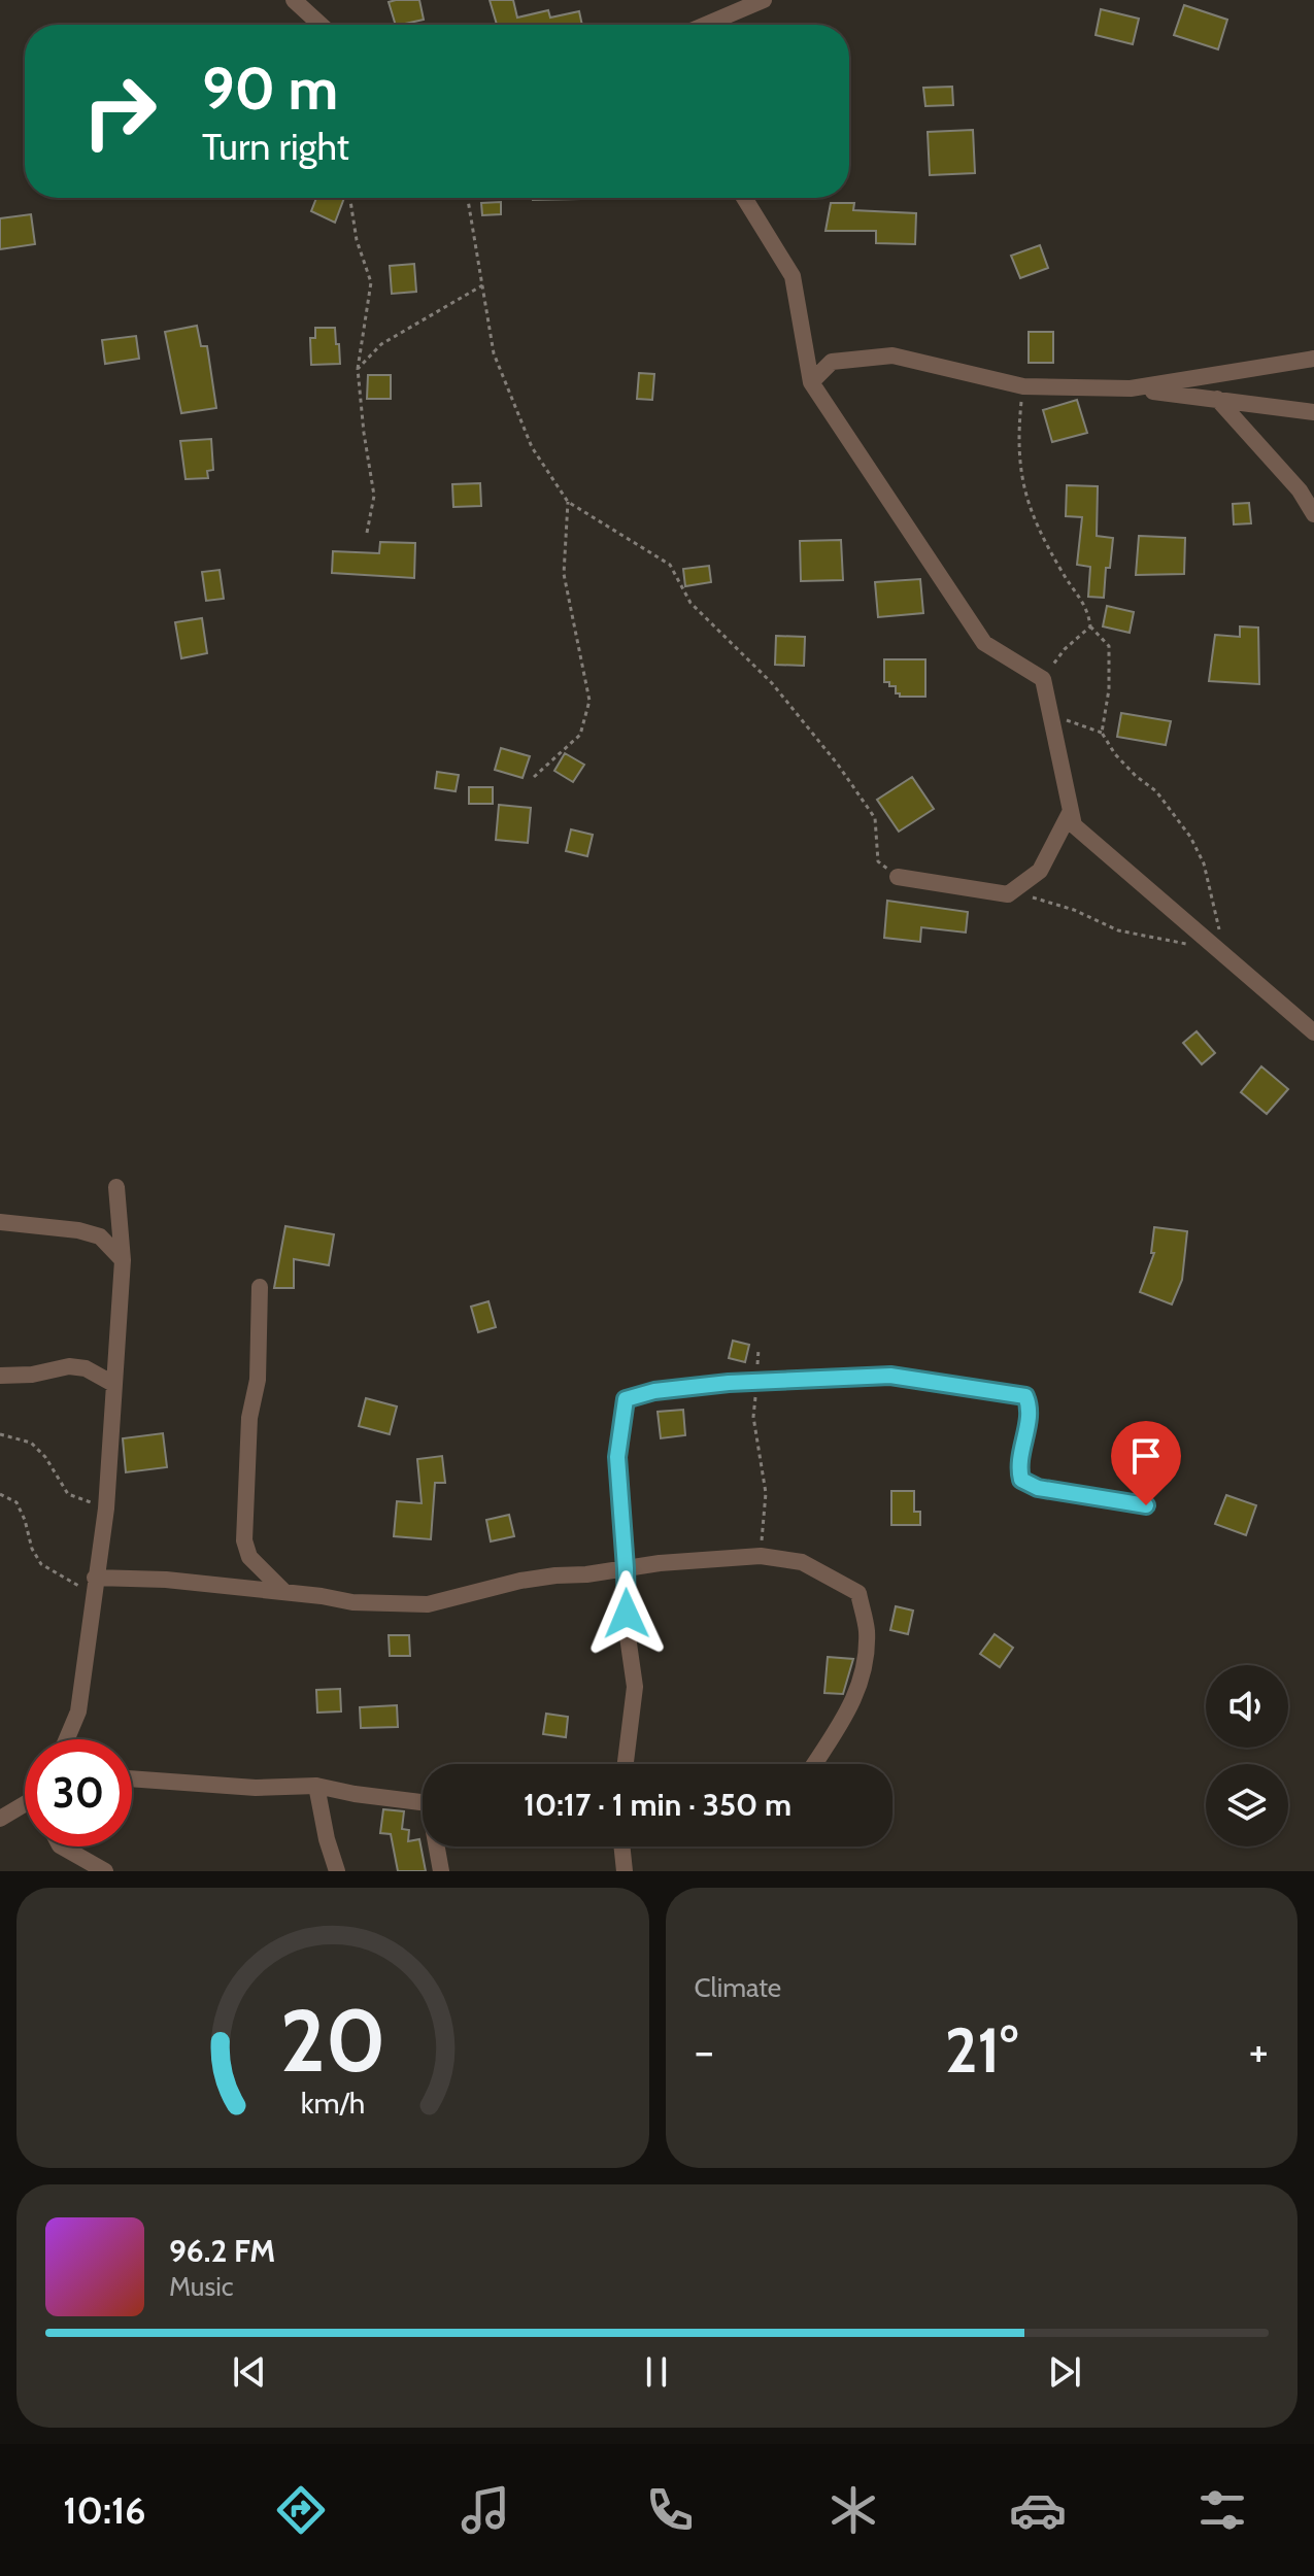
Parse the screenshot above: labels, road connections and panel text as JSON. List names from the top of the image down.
{
  "page": {
    "turn": ["90 m", "Turn right"],
    "limit": "30",
    "trip": "10:17 · 1 min · 350 m",
    "tile": "Climate",
    "heat": ["−", "21°", "+"],
    "song": ["96.2 FM", "Music"],
    "tabs": "10:16",
    "gauge": ["20", "km/h"]
  }
}
